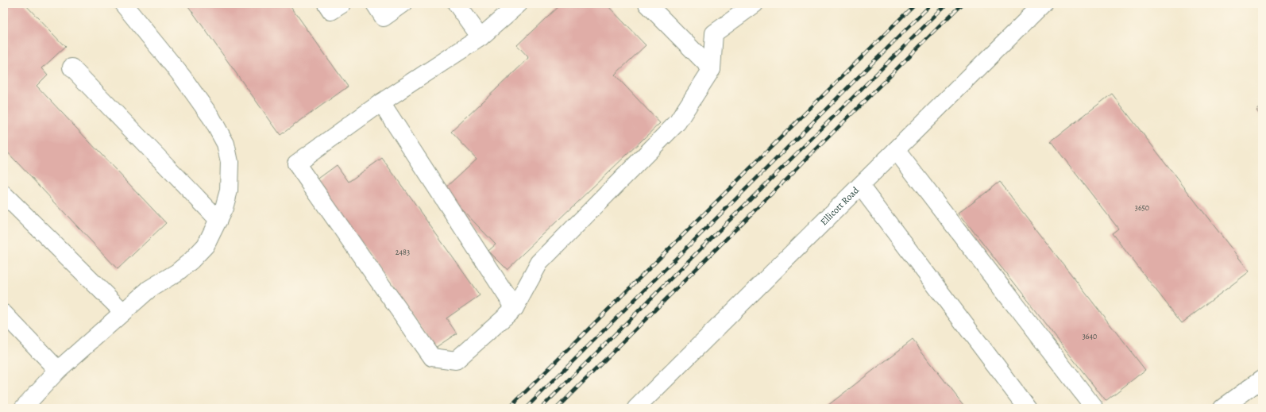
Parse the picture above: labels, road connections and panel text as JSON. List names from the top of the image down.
{
  "streets": {
    "main road": ["Ellicott Road"]
  },
  "house_numbers": ["3650", "2483", "3640"]
}
